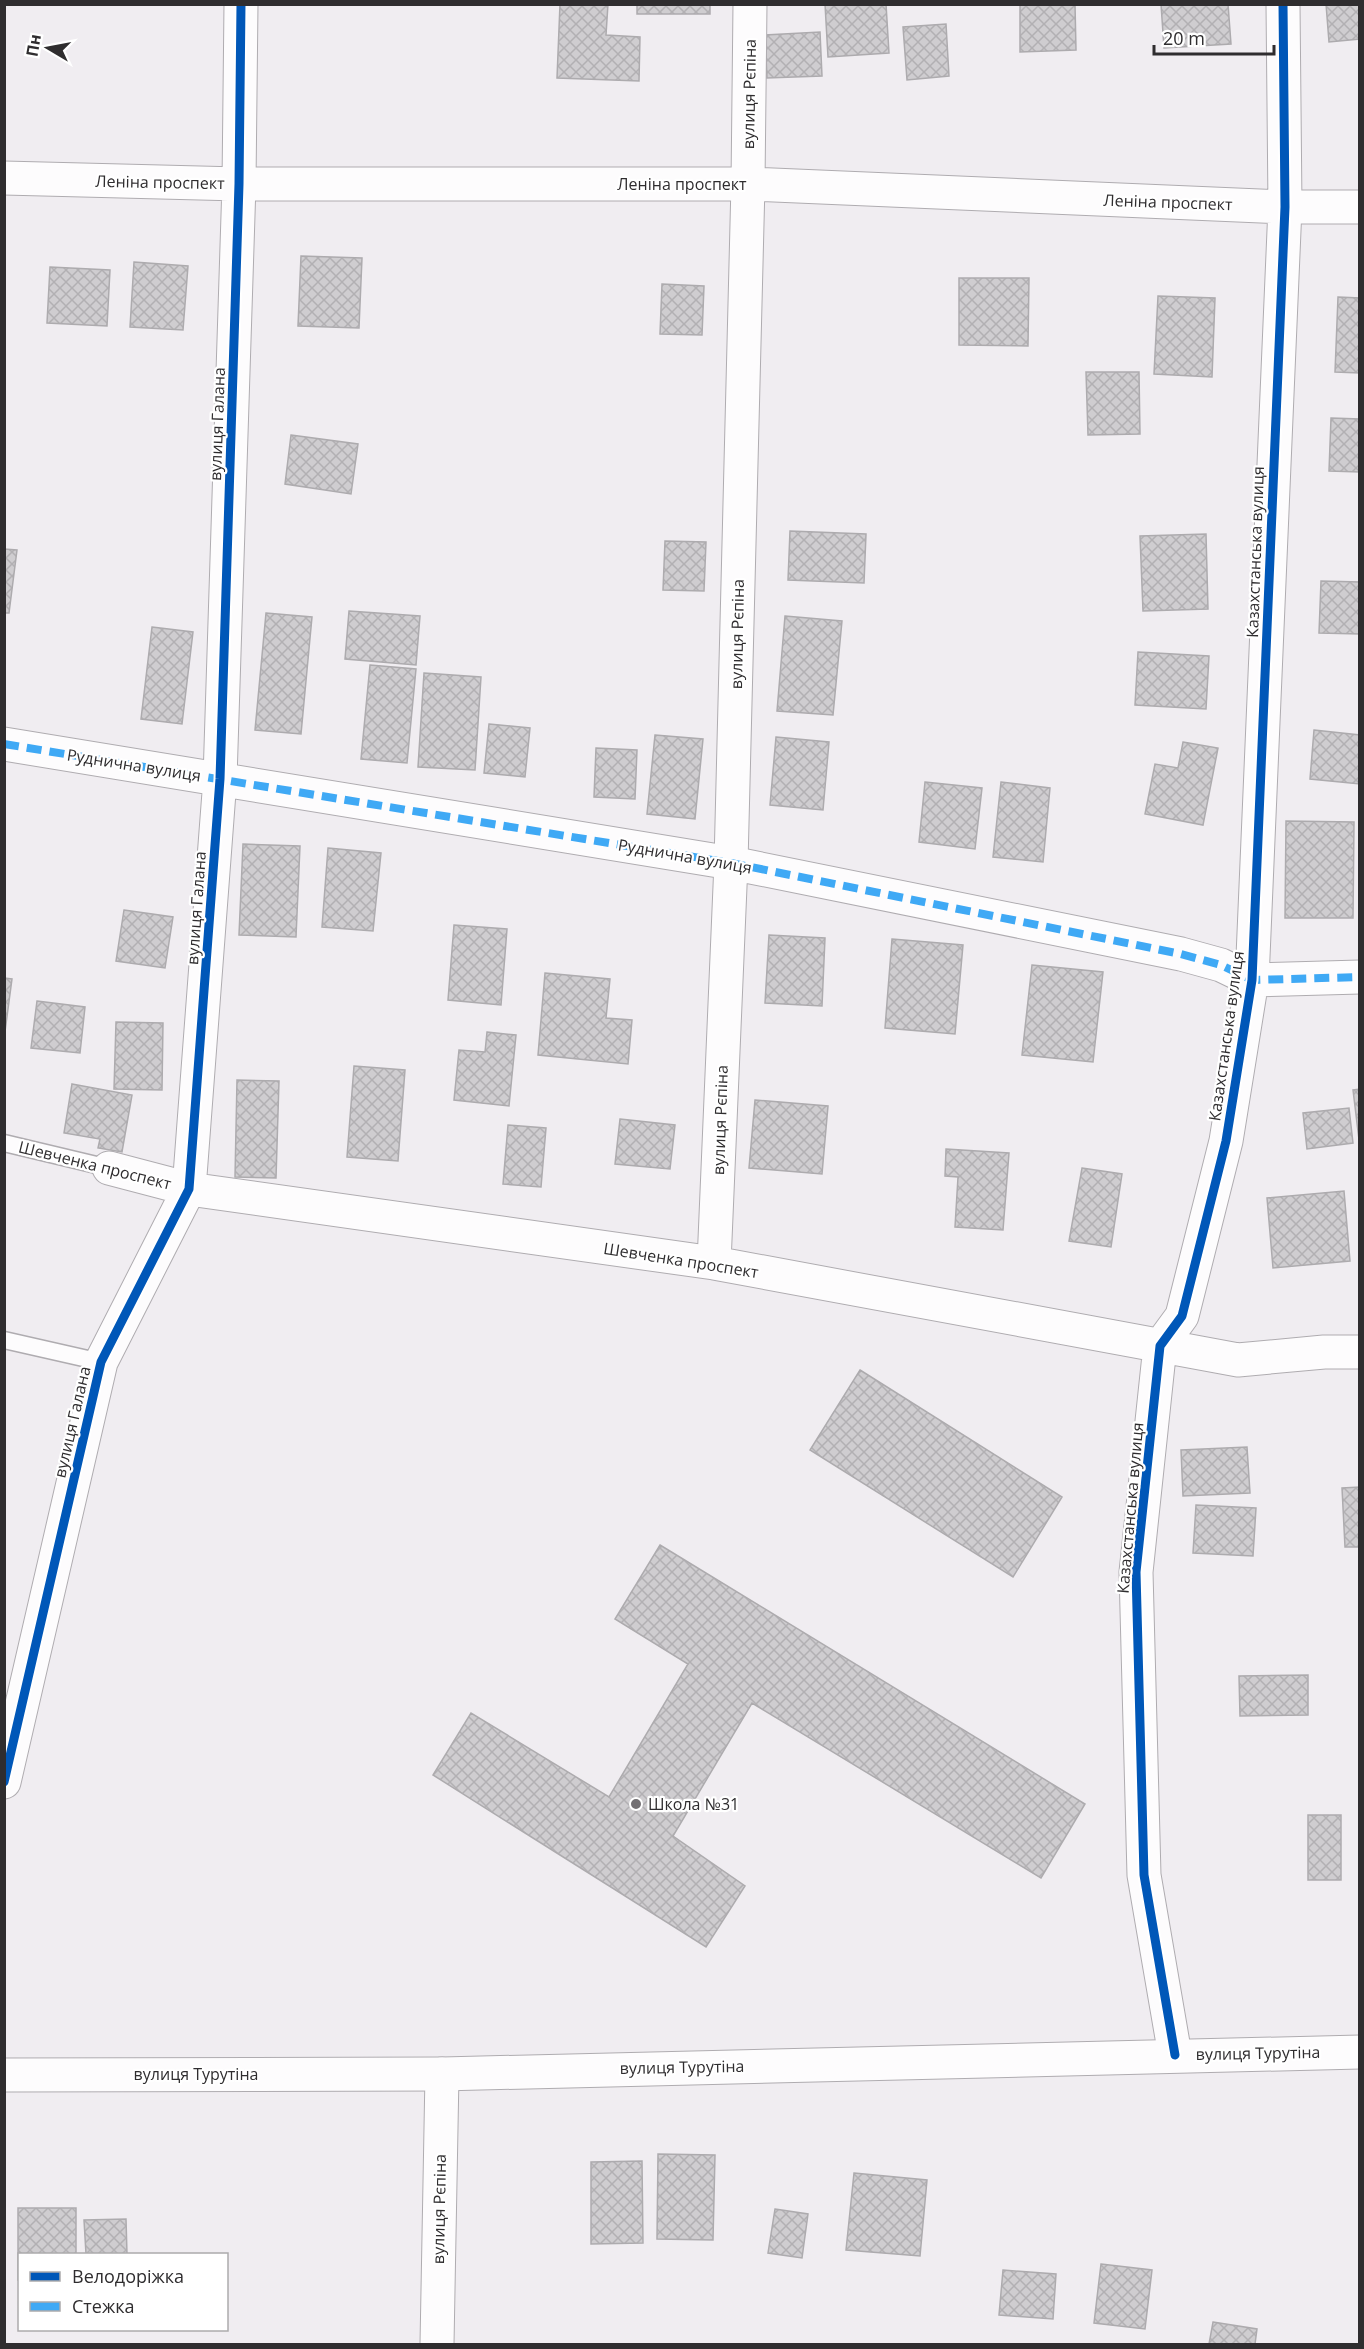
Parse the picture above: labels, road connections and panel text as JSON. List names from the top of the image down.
{
  "streets": {
    "street": [
      "вулиця Рєпіна",
      "Леніна проспект",
      "вулиця Галана",
      "Казахстанська вулиця",
      "Руднична вулиця",
      "Шевченка проспект",
      "вулиця Турутіна"
    ]
  },
  "crossings": [
    ["вулиця Рєпіна", "Леніна проспект"],
    ["вулиця Рєпіна", "Руднична вулиця"],
    ["вулиця Рєпіна", "Шевченка проспект"],
    ["вулиця Рєпіна", "вулиця Турутіна"],
    ["Леніна проспект", "вулиця Галана"],
    ["Леніна проспект", "Казахстанська вулиця"],
    ["вулиця Галана", "Руднична вулиця"],
    ["вулиця Галана", "Шевченка проспект"],
    ["Казахстанська вулиця", "Руднична вулиця"],
    ["Казахстанська вулиця", "Шевченка проспект"],
    ["Казахстанська вулиця", "вулиця Турутіна"]
  ],
  "places": ["Школа №31"],
  "legend": ["Велодоріжка", "Стежка"],
  "scale_bar": "20 m",
  "north": "left"
}
